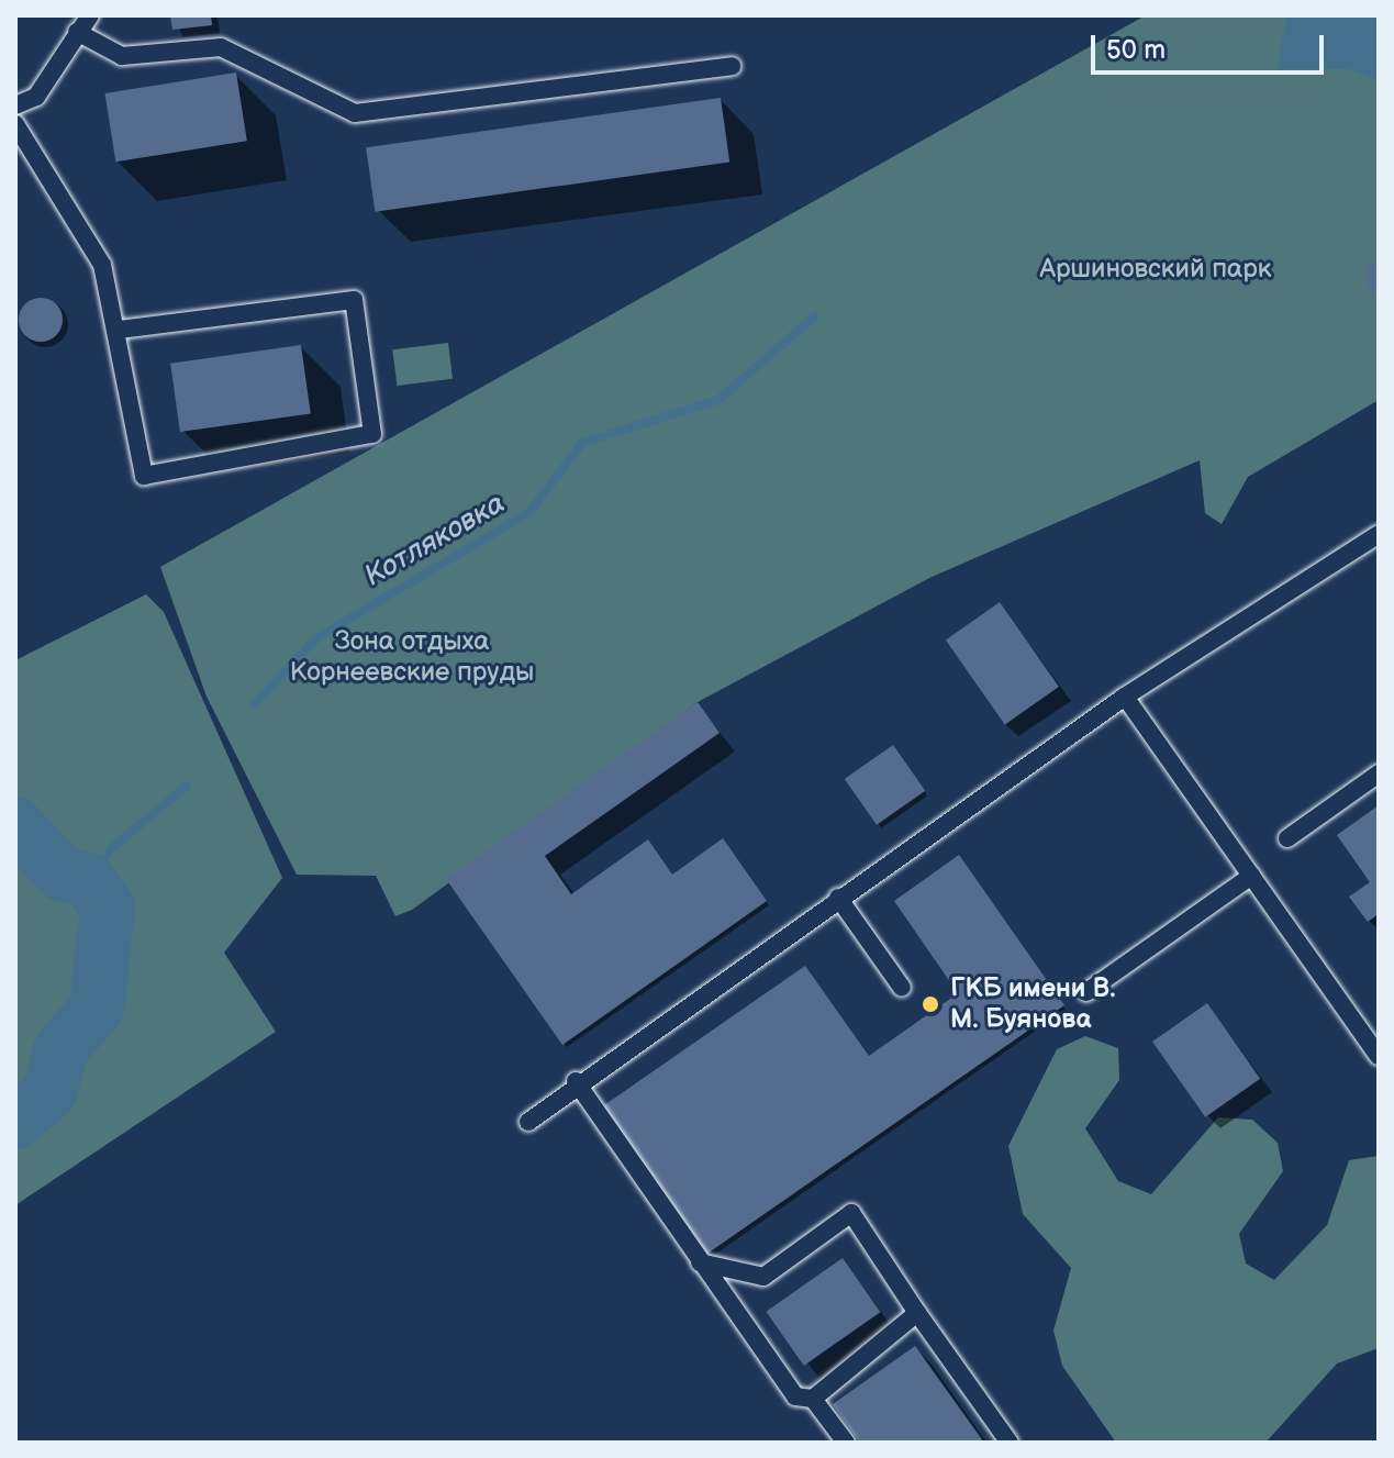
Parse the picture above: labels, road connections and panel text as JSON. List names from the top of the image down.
{
  "water": ["Котляковка"],
  "parks": ["Аршиновский парк", "Зона отдыха Корнеевские пруды"],
  "places": ["ГКБ имени В. М. Буянова"],
  "scale_bar": "50 m"
}
